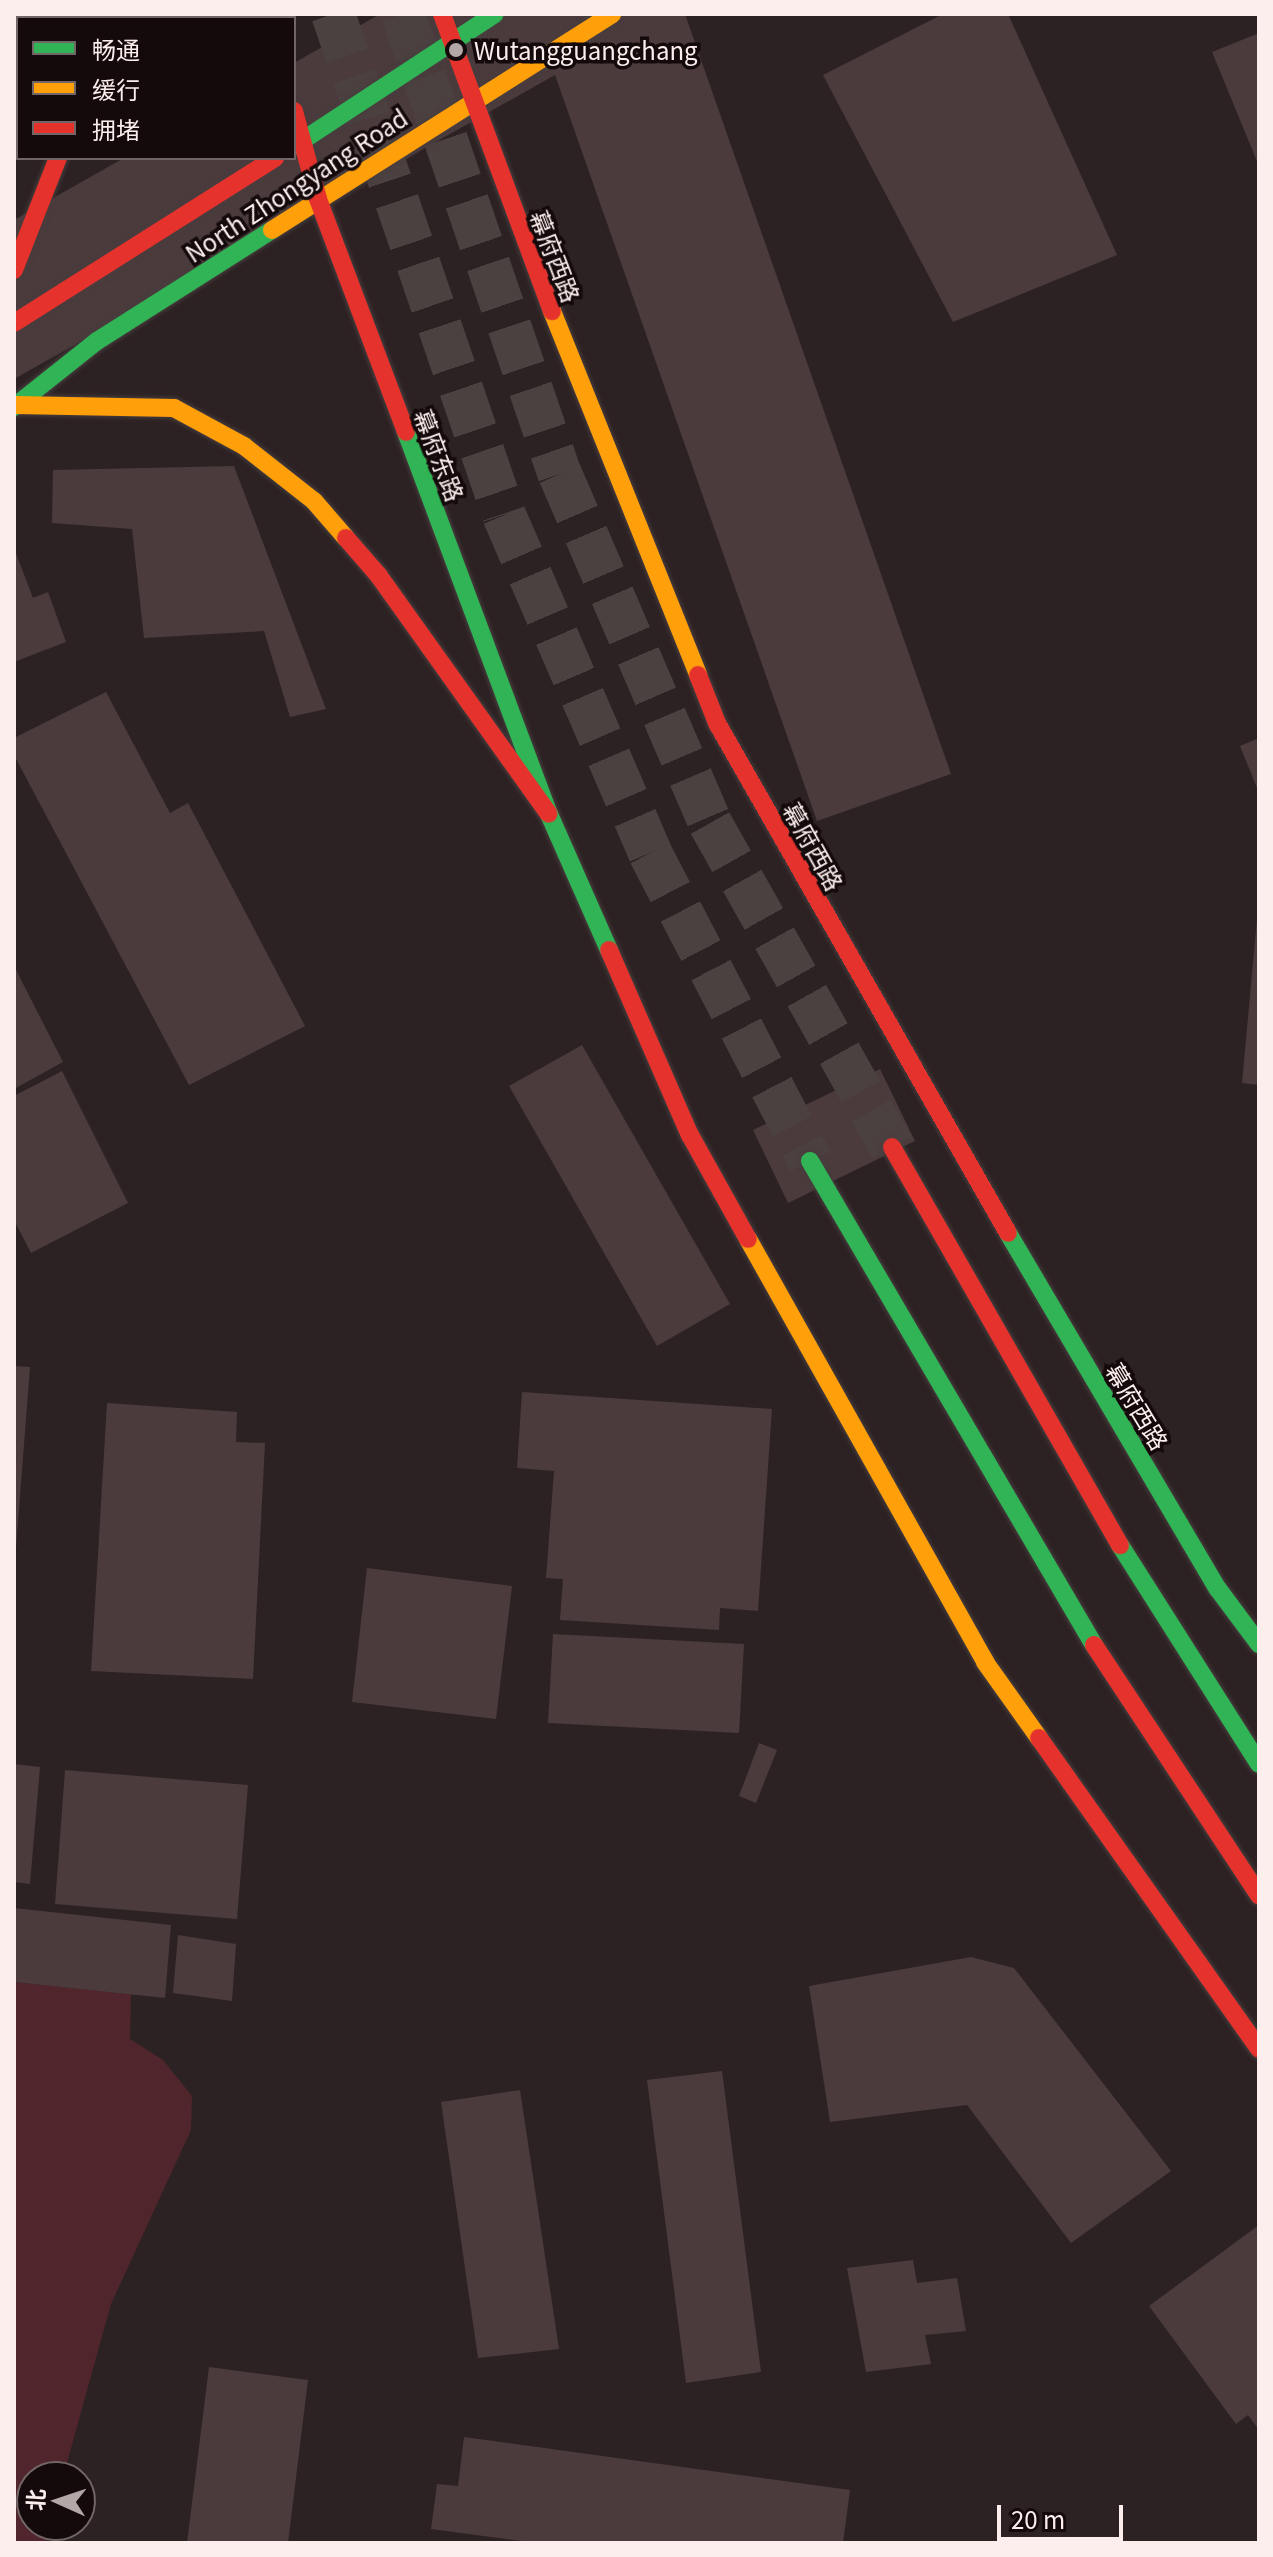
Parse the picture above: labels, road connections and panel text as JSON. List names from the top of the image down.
{
  "streets": {
    "main road": ["North Zhongyang Road", "幕府西路", "幕府东路"]
  },
  "crossings": [
    ["North Zhongyang Road", "幕府西路"],
    ["North Zhongyang Road", "幕府东路"]
  ],
  "places": ["Wutangguangchang"],
  "legend": ["畅通", "缓行", "拥堵"],
  "scale_bar": "20 m",
  "north": "left"
}
